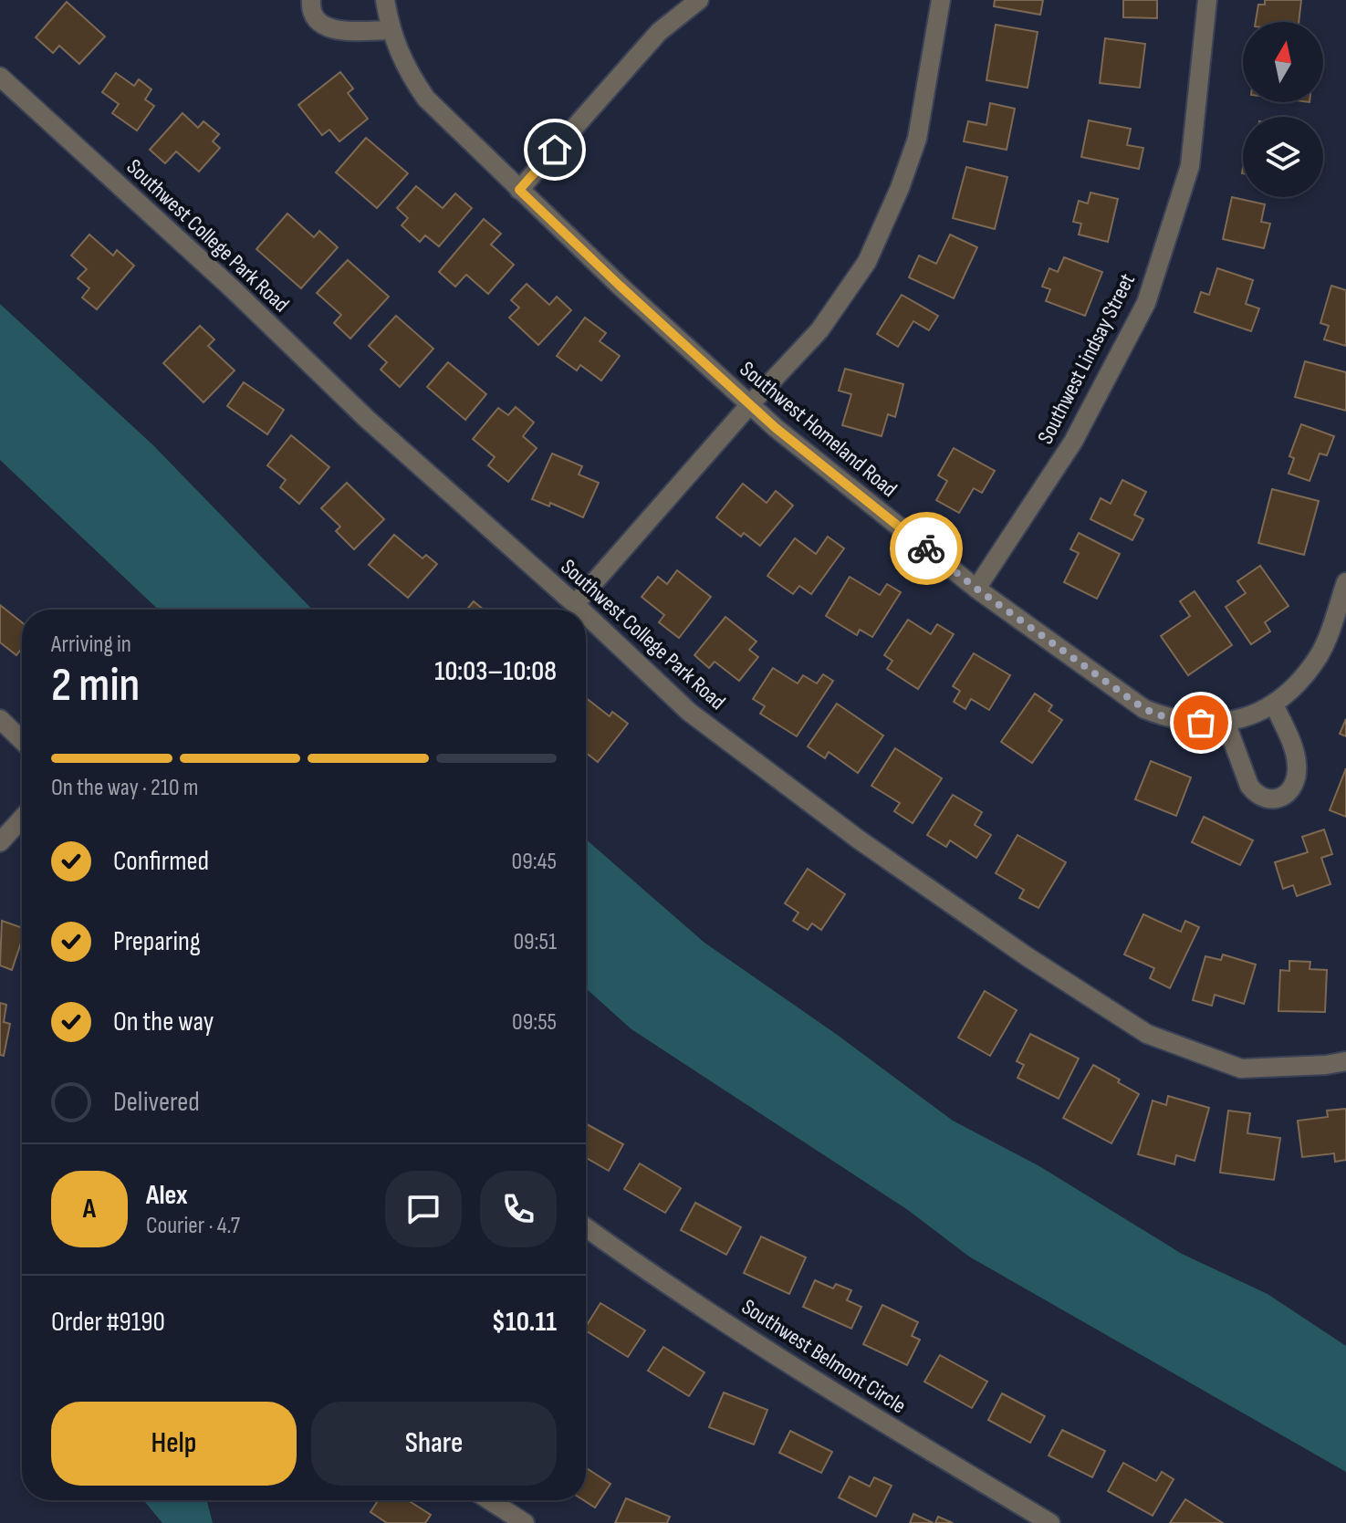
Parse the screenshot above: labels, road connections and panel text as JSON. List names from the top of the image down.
{
  "streets": {
    "street": [
      "Southwest College Park Road",
      "Southwest Lindsay Street",
      "Southwest Homeland Road",
      "Southwest Belmont Circle"
    ]
  },
  "crossings": [
    ["Southwest Lindsay Street", "Southwest Homeland Road"]
  ],
  "north": "top",
  "page": {
    "heading": ["2 min", "Arriving in", "10:03–10:08"],
    "panel": [
      "Alex",
      "Courier · 4.7",
      "Order #9190",
      "$10.11"
    ],
    "bar": "On the way · 210 m",
    "list": [
      ["Confirmed", "09:45"],
      ["Preparing", "09:51"],
      ["On the way", "09:55"],
      "Delivered"
    ],
    "round": "A",
    "buttons": ["Help", "Share"]
  }
}
